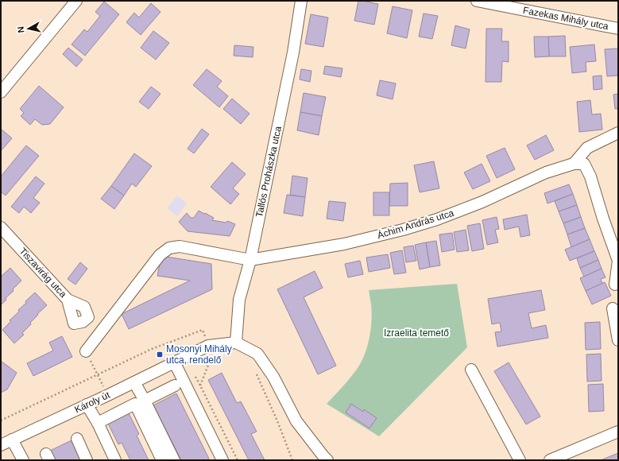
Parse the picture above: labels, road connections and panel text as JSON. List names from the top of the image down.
{
  "streets": {
    "street": [
      "Fazekas Mihály utca",
      "Tallós Prohászka utca",
      "Áchim András utca",
      "Tiszavirág utca",
      "Károly út"
    ]
  },
  "crossings": [
    ["Tallós Prohászka utca", "Áchim András utca"],
    ["Tallós Prohászka utca", "Károly út"]
  ],
  "parks": ["Izraelita temető"],
  "places": {
    "transit": ["Mosonyi Mihály utca, rendelő"]
  },
  "north": "left"
}
